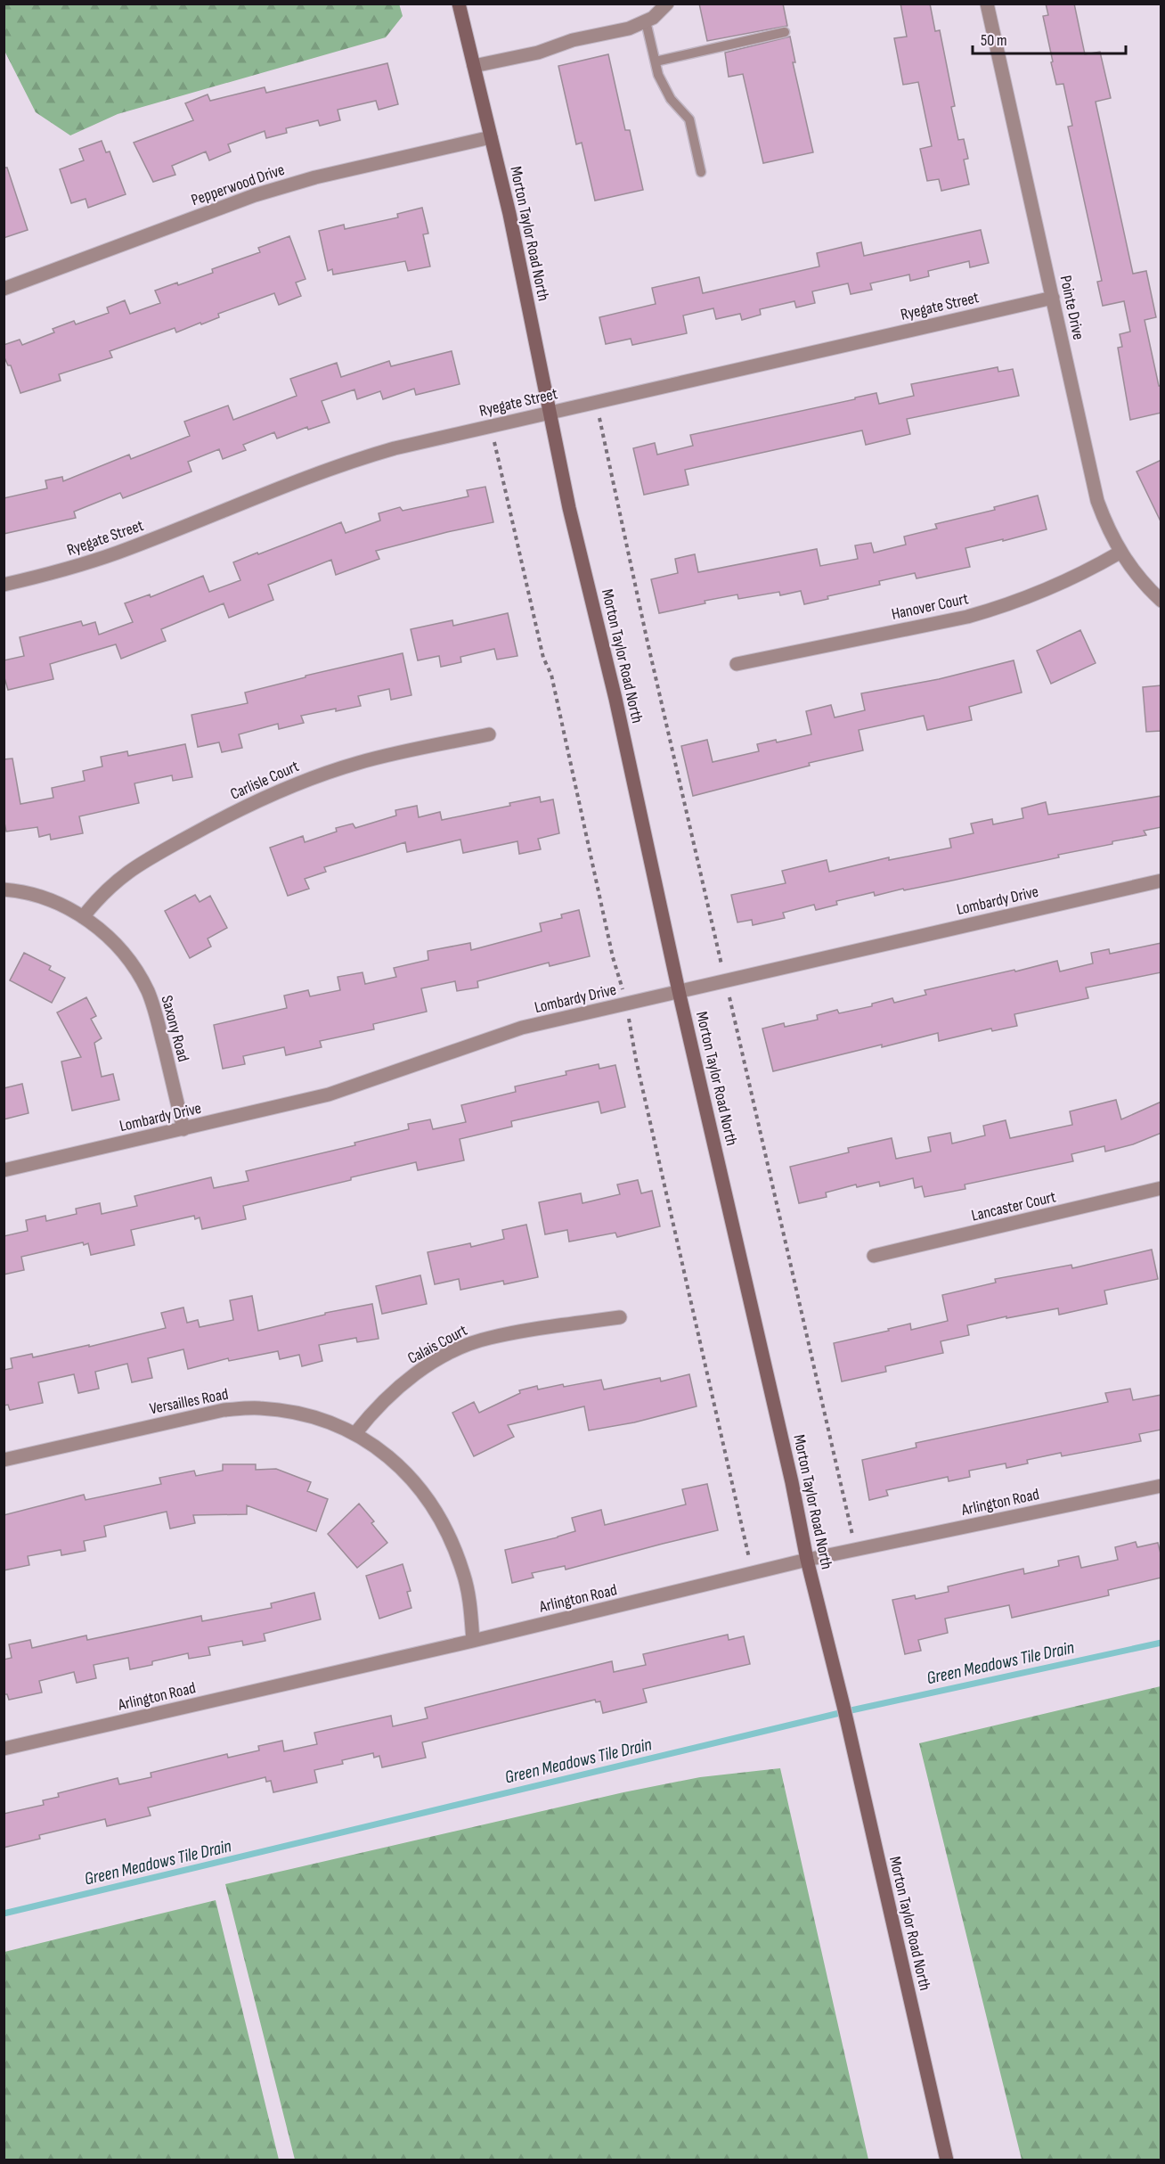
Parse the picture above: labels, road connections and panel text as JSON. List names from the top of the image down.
{
  "streets": {
    "street": [
      "Pepperwood Drive",
      "Morton Taylor Road North",
      "Ryegate Street",
      "Pointe Drive",
      "Hanover Court",
      "Carlisle Court",
      "Lombardy Drive",
      "Saxony Road",
      "Lancaster Court",
      "Calais Court",
      "Versailles Road",
      "Arlington Road"
    ]
  },
  "crossings": [
    ["Pepperwood Drive", "Morton Taylor Road North"],
    ["Morton Taylor Road North", "Ryegate Street"],
    ["Morton Taylor Road North", "Lombardy Drive"],
    ["Morton Taylor Road North", "Arlington Road"],
    ["Ryegate Street", "Pointe Drive"],
    ["Pointe Drive", "Hanover Court"],
    ["Carlisle Court", "Saxony Road"],
    ["Lombardy Drive", "Saxony Road"],
    ["Calais Court", "Versailles Road"],
    ["Versailles Road", "Arlington Road"]
  ],
  "water": ["Green Meadows Tile Drain"],
  "scale_bar": "50 m"
}
